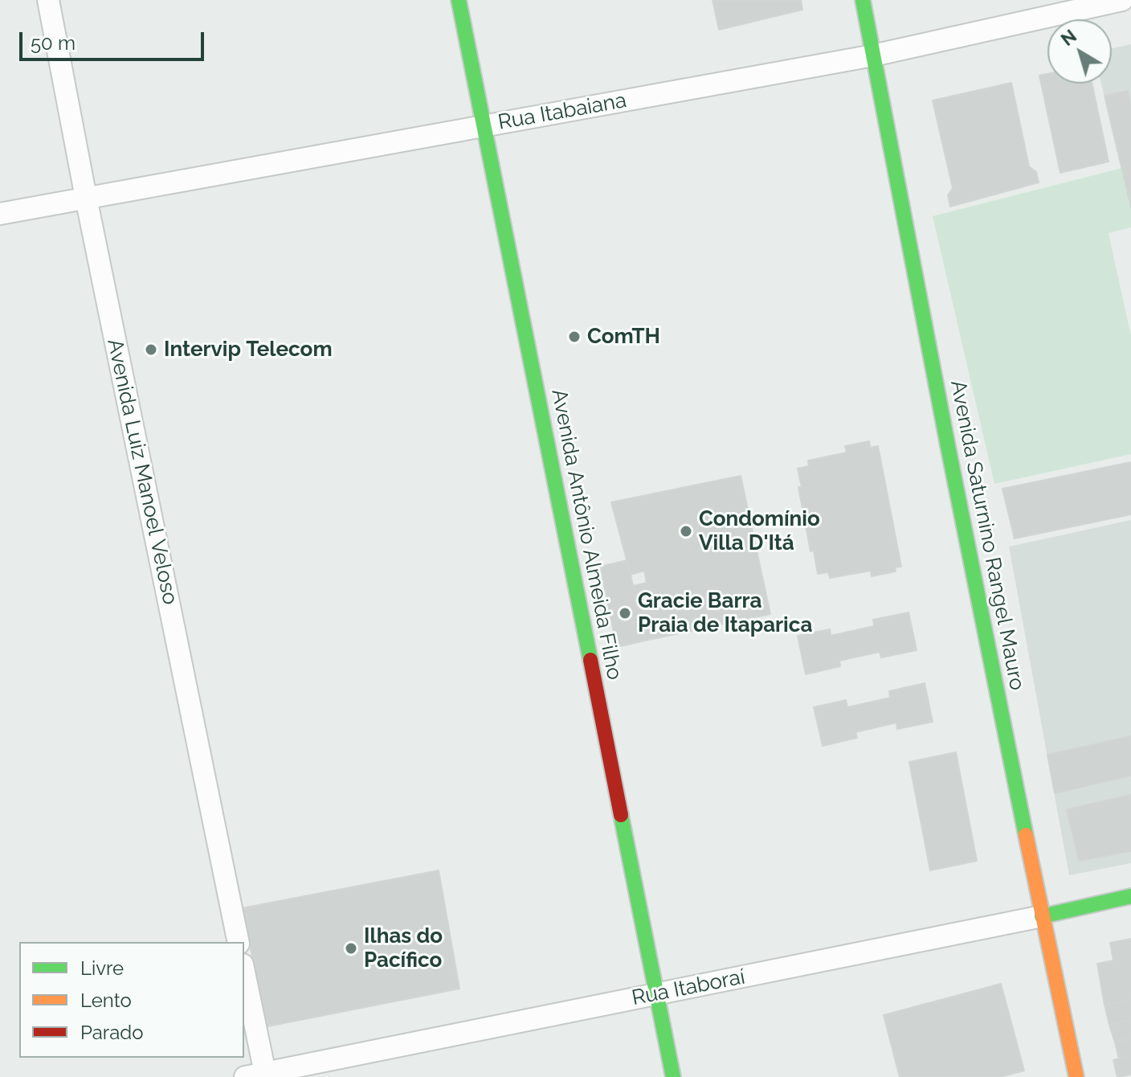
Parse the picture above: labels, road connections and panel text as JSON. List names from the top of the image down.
{
  "streets": {
    "street": [
      "Rua Itabaiana",
      "Avenida Luiz Manoel Veloso",
      "Avenida Antônio Almeida Filho",
      "Avenida Saturnino Rangel Mauro",
      "Rua Itaboraí"
    ]
  },
  "crossings": [
    ["Rua Itabaiana", "Avenida Luiz Manoel Veloso"],
    ["Rua Itabaiana", "Avenida Antônio Almeida Filho"],
    ["Rua Itabaiana", "Avenida Saturnino Rangel Mauro"],
    ["Avenida Antônio Almeida Filho", "Rua Itaboraí"],
    ["Avenida Saturnino Rangel Mauro", "Rua Itaboraí"]
  ],
  "places": [
    "ComTH",
    "Intervip Telecom",
    "Condomínio Villa D'Itá",
    "Gracie Barra Praia de Itaparica",
    "Ilhas do Pacífico"
  ],
  "legend": ["Livre", "Lento", "Parado"],
  "scale_bar": "50 m",
  "north": "top left"
}
